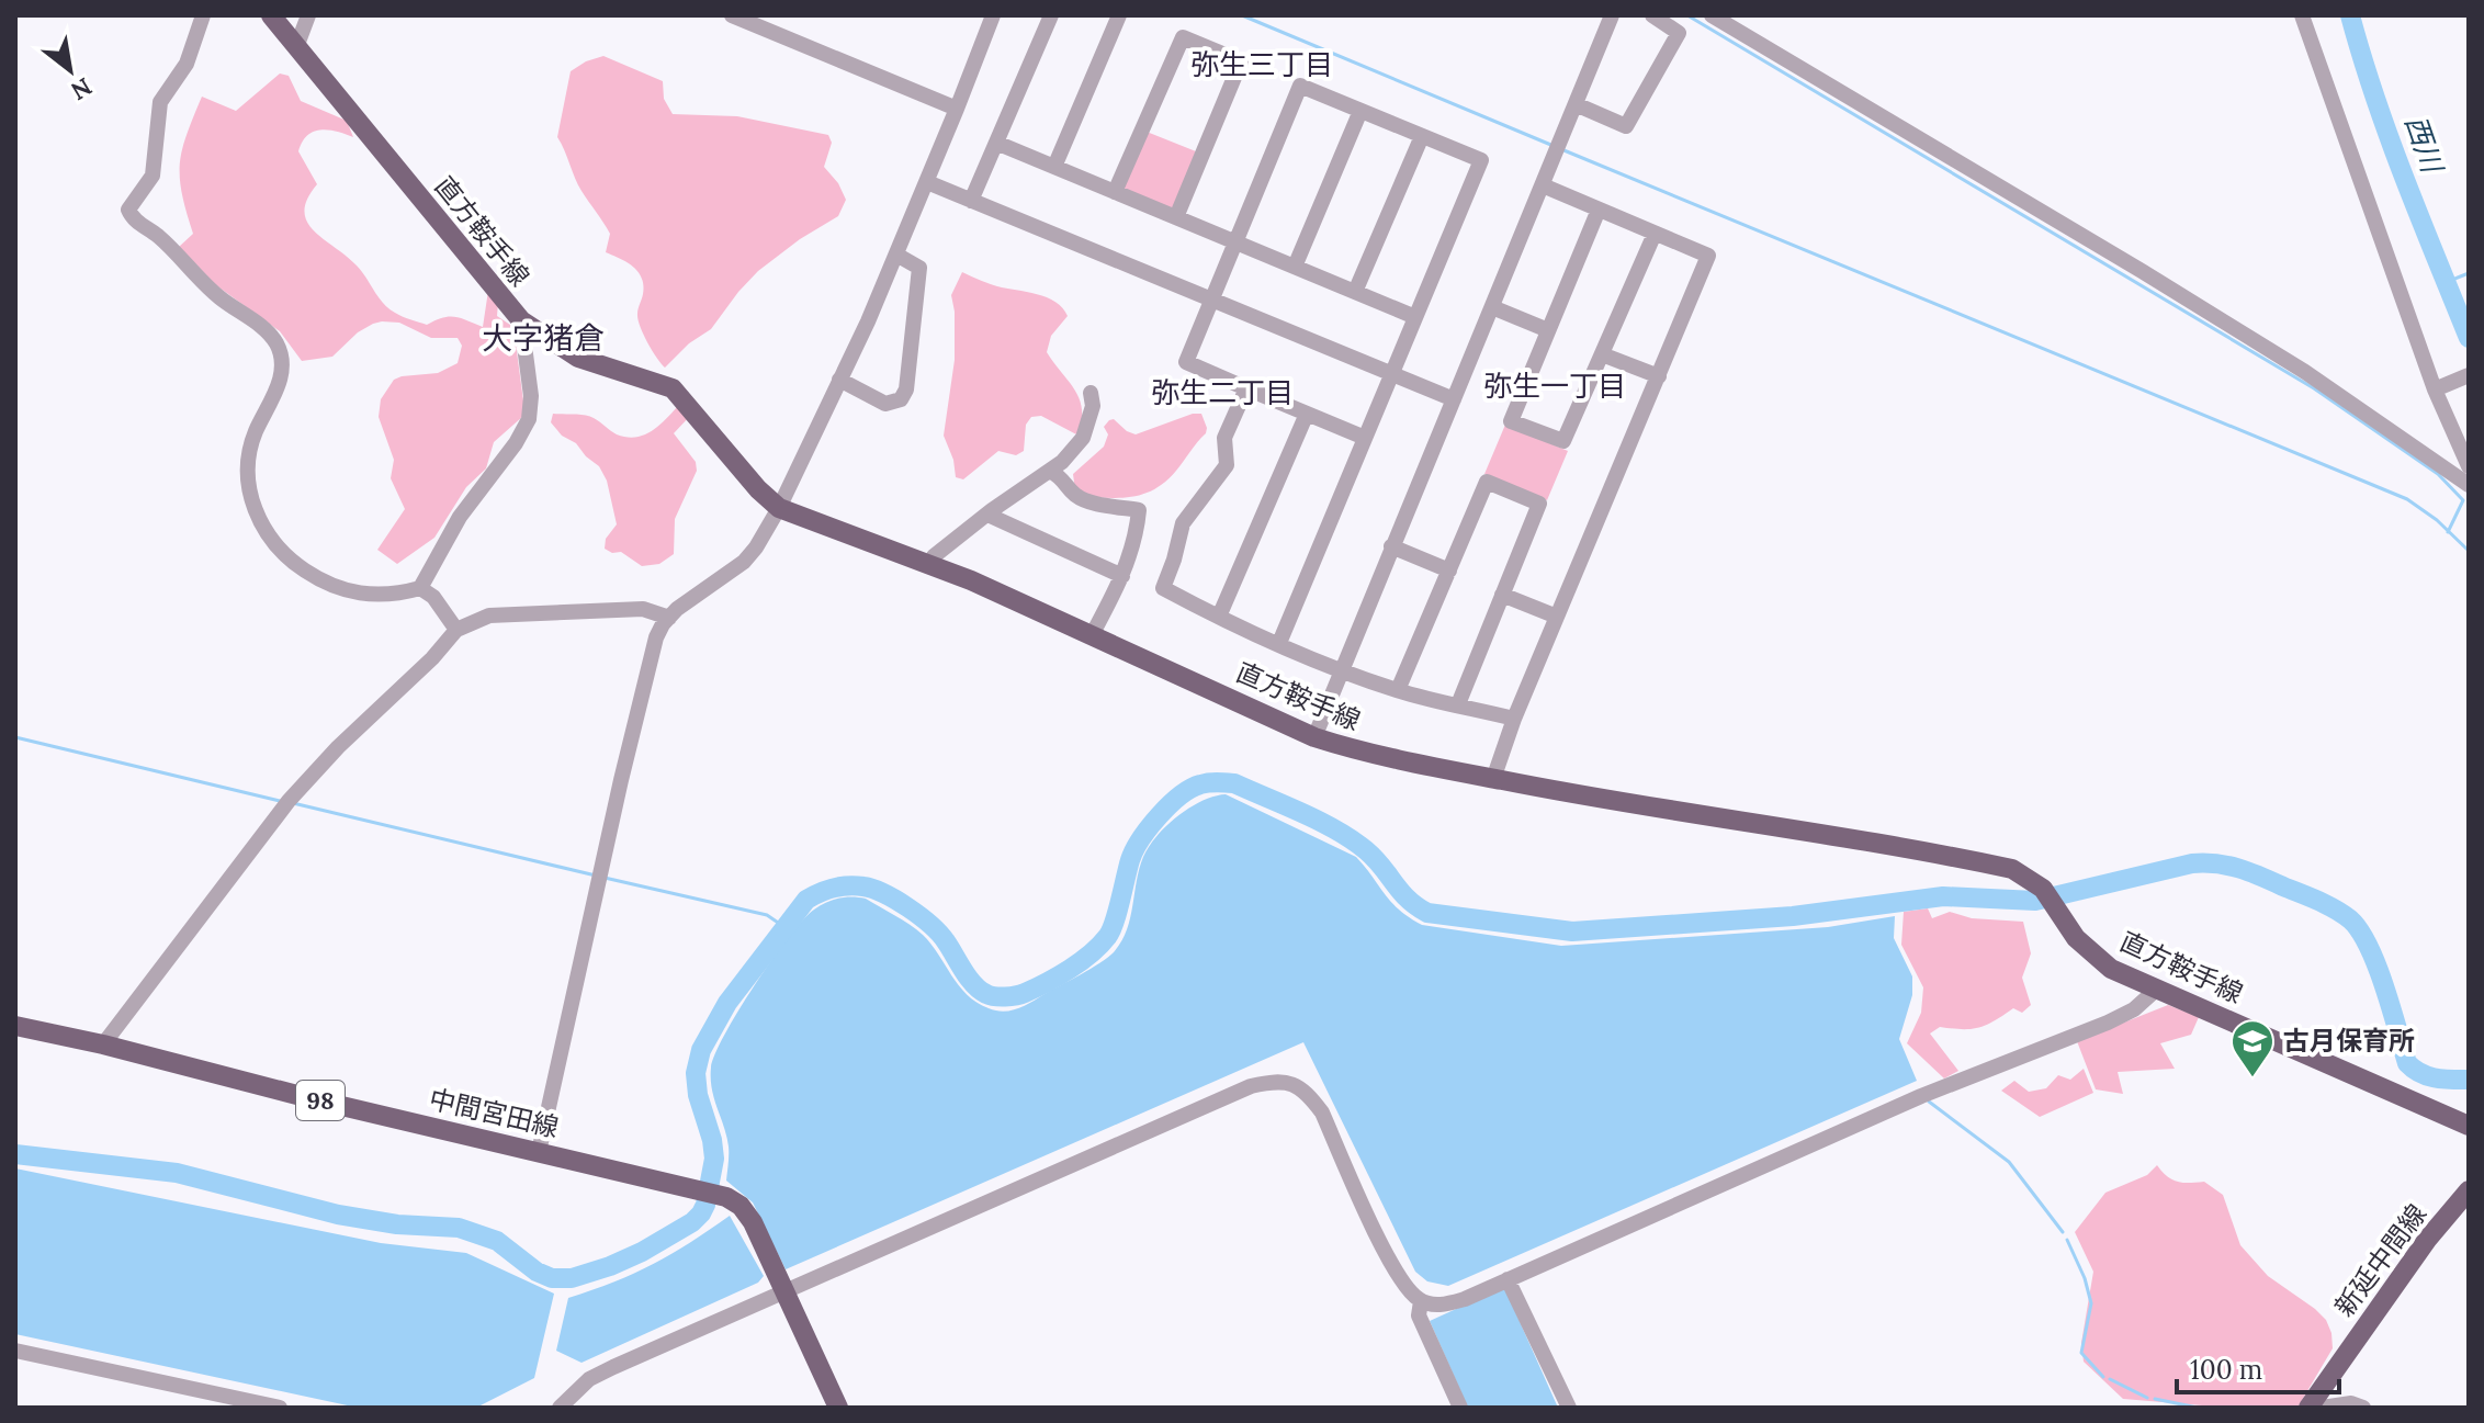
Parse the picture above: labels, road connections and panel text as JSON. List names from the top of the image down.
{
  "streets": {
    "main road": [
      "直方鞍手線",
      "98",
      "中間宮田線",
      "新延中間線"
    ]
  },
  "districts": [
    "弥生三丁目",
    "大字猪倉",
    "弥生一丁目",
    "弥生二丁目"
  ],
  "water": ["西川"],
  "places": {
    "school or university": ["古月保育所"]
  },
  "scale_bar": "100 m",
  "north": "bottom right"
}
